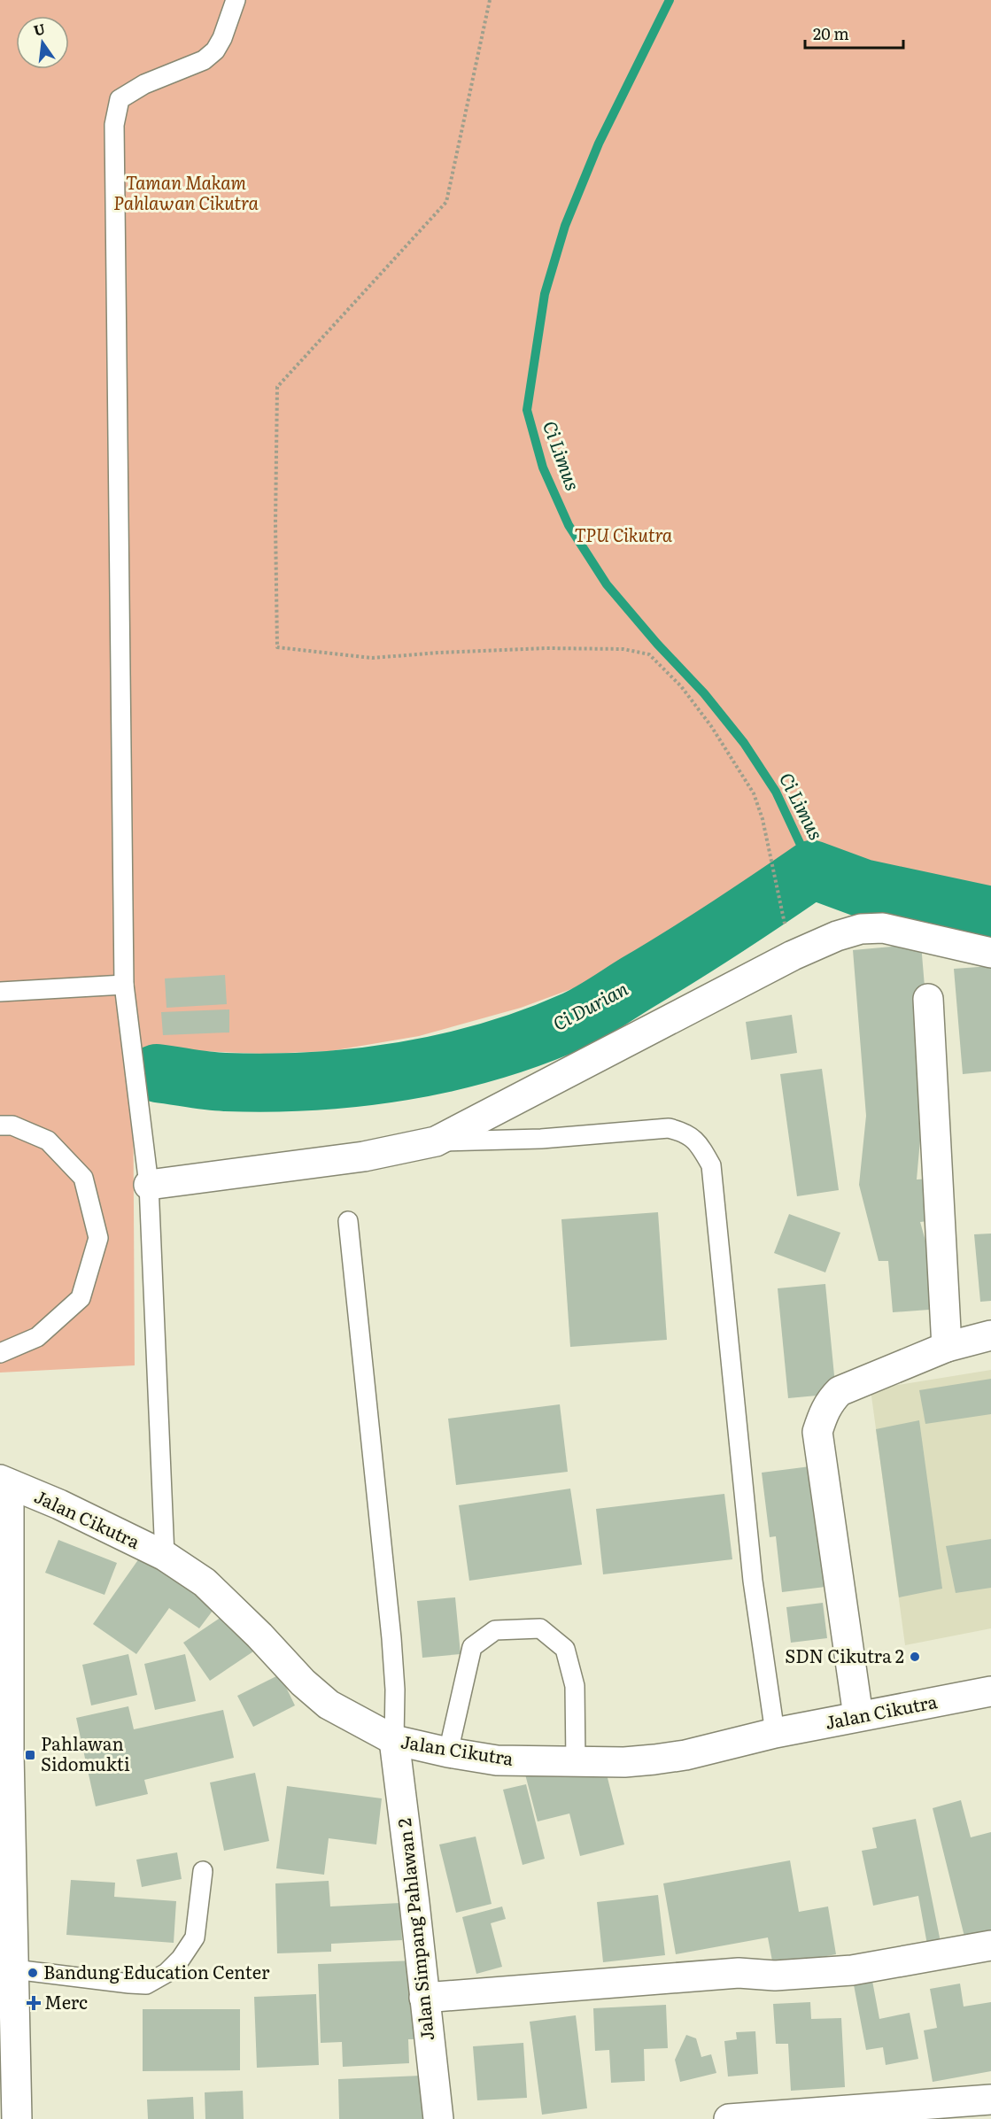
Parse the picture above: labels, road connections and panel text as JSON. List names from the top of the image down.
{
  "streets": {
    "street": ["Jalan Cikutra", "Jalan Simpang Pahlawan 2"]
  },
  "crossings": [
    ["Jalan Cikutra", "Jalan Simpang Pahlawan 2"]
  ],
  "water": ["Ci Limus", "Ci Durian"],
  "parks": ["Taman Makam Pahlawan Cikutra", "TPU Cikutra"],
  "places": {
    "other": ["SDN Cikutra 2", "Bandung Education Center"],
    "transit": ["Pahlawan Sidomukti"],
    "health": ["Merc"]
  },
  "scale_bar": "20 m",
  "north": "top"
}
